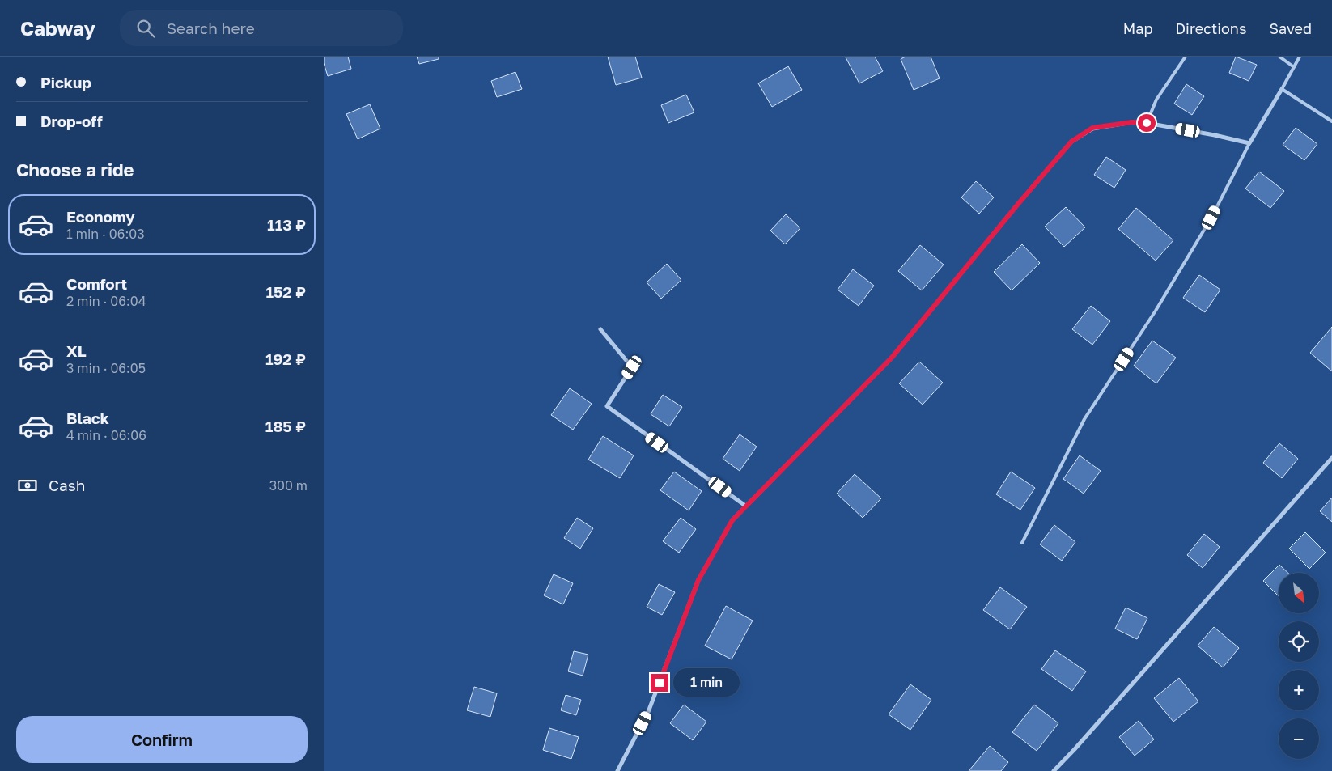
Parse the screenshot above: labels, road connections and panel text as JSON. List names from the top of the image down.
{
  "north": "bottom right",
  "page": {
    "header": "Cabway",
    "search": "Search here",
    "nav": ["Map", "Directions", "Saved"],
    "banner": ["Pickup", "Drop-off"],
    "heading": "Choose a ride",
    "list": [
      {
        "name": "Economy",
        "note": "1 min · 06:03",
        "value": "113 ₽"
      },
      {
        "name": "Comfort",
        "note": "2 min · 06:04",
        "value": "152 ₽"
      },
      {
        "name": "XL",
        "note": "3 min · 06:05",
        "value": "192 ₽"
      },
      {
        "name": "Black",
        "note": "4 min · 06:06",
        "value": "185 ₽"
      }
    ],
    "pay": ["Cash", "300 m"],
    "map_buttons": ["+", "−"],
    "bubble": "1 min",
    "buttons": "Confirm"
  }
}
